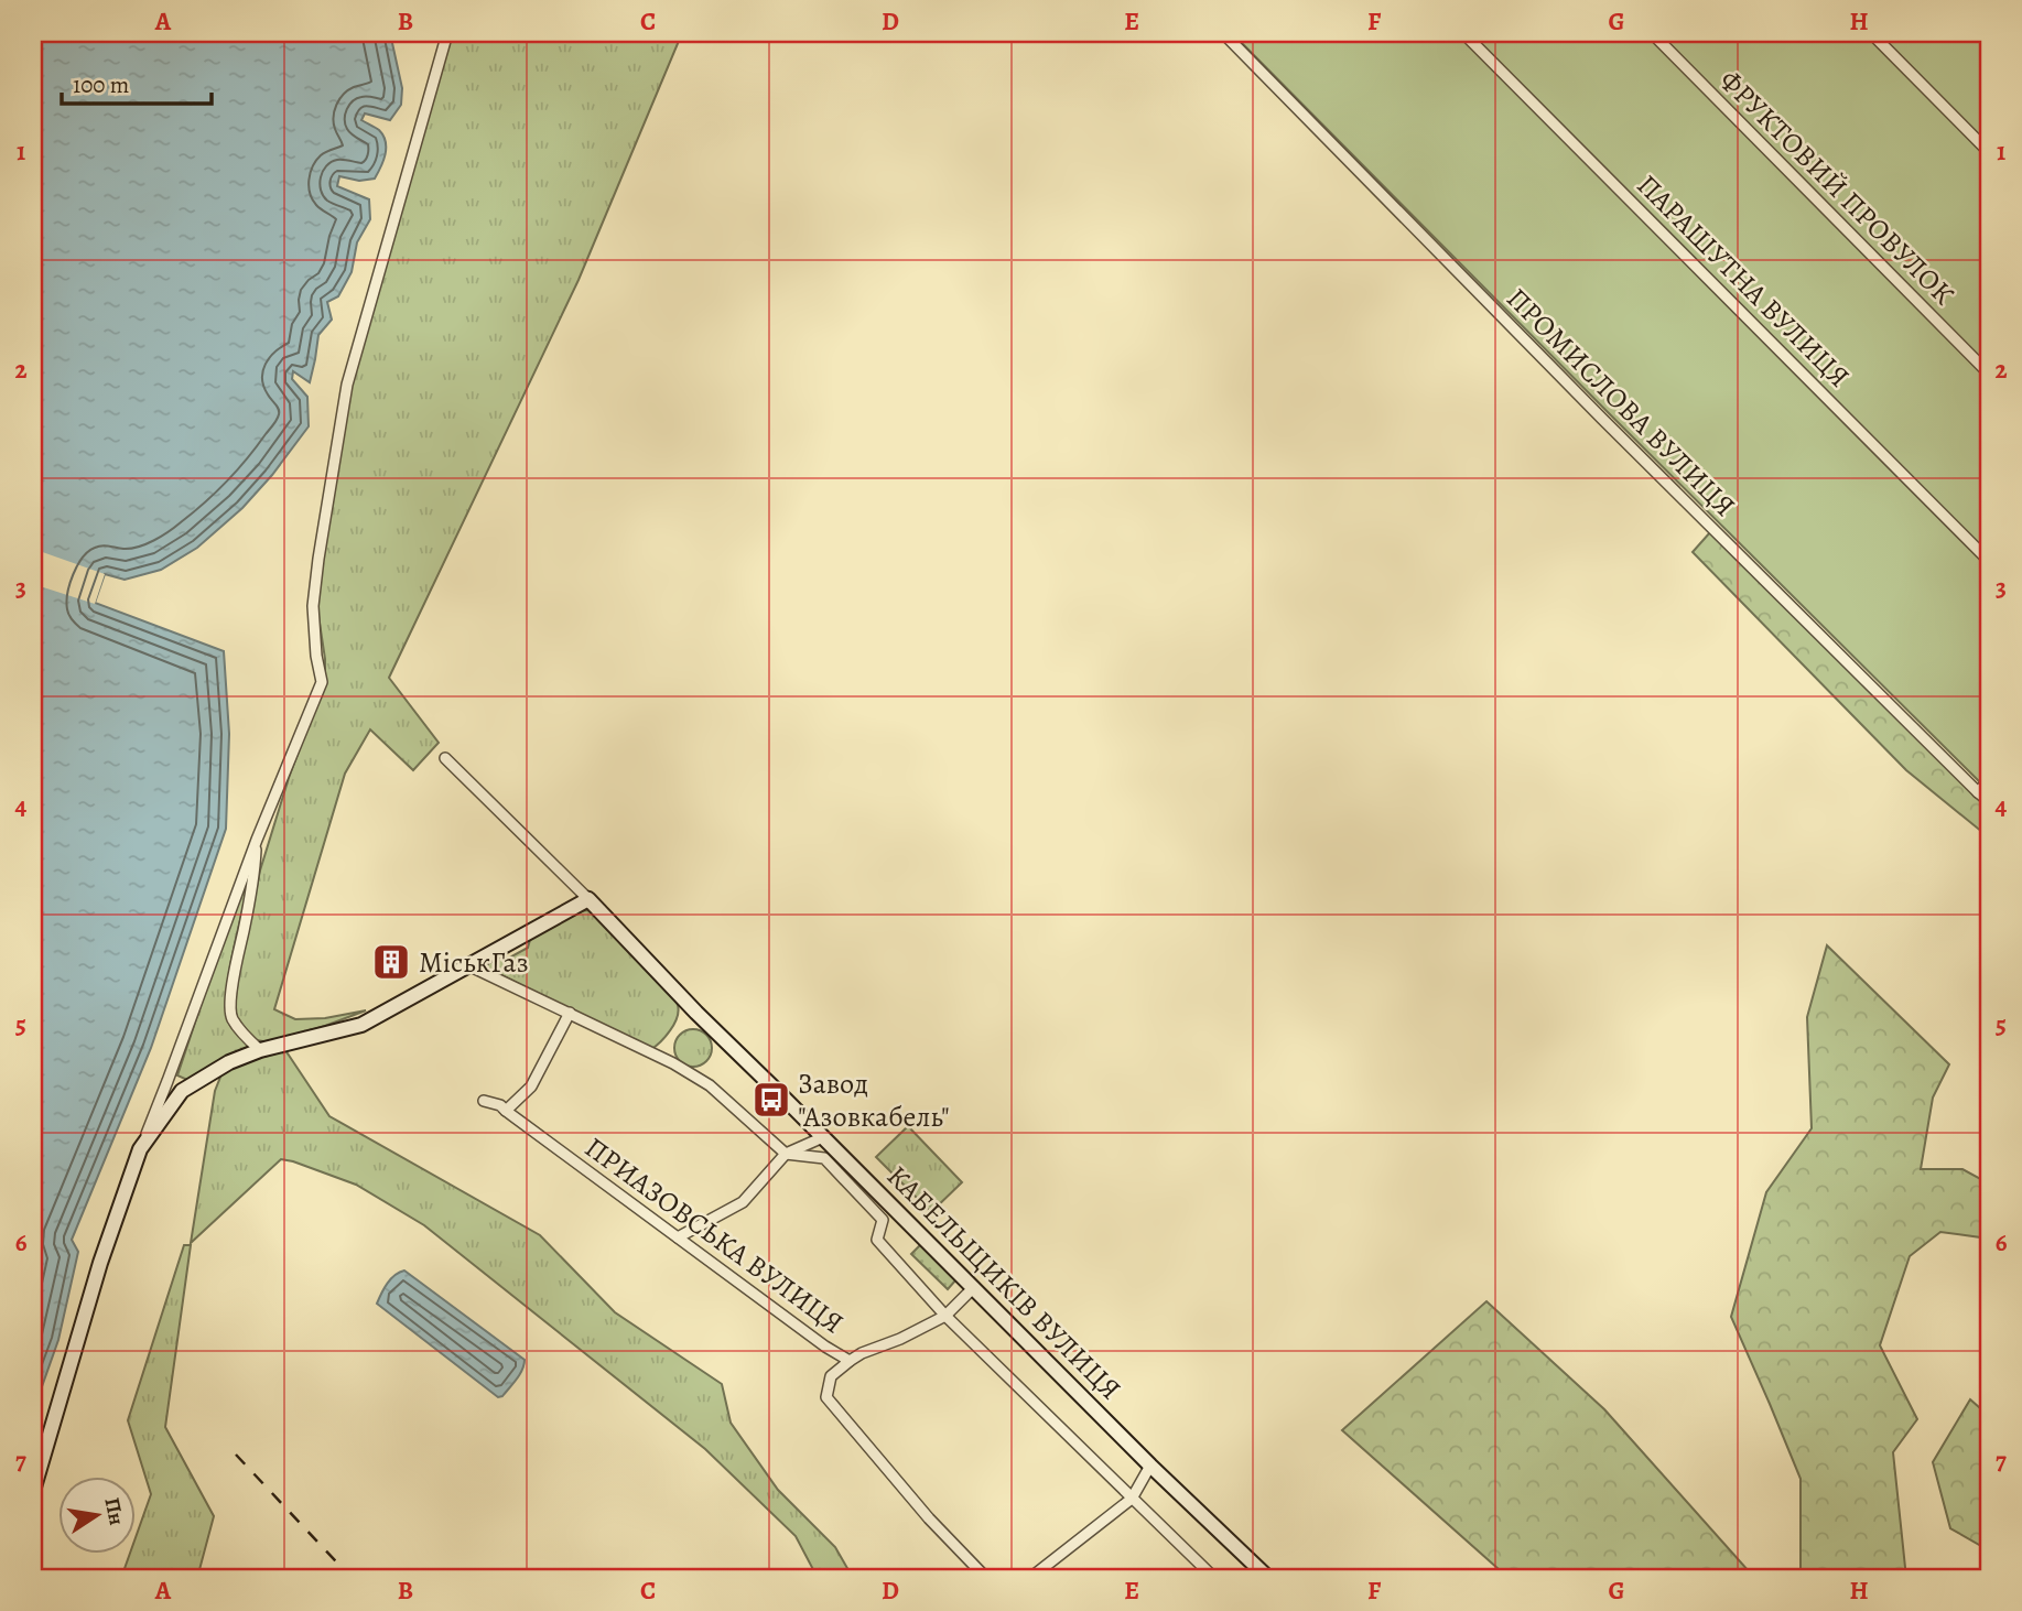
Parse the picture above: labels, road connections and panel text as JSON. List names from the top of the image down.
{
  "streets": {
    "street": [
      "ФРУКТОВИЙ ПРОВУЛОК",
      "ПАРАШУТНА ВУЛИЦЯ",
      "ПРОМИСЛОВА ВУЛИЦЯ",
      "ПРИАЗОВСЬКА ВУЛИЦЯ",
      "КАБЕЛЬЩИКІВ ВУЛИЦЯ"
    ]
  },
  "places": {
    "building": ["МіськГаз"],
    "bus stop": ["Завод \"Азовкабель\""]
  },
  "scale_bar": "100 m",
  "north": "right",
  "grid": {
    "columns": [
      "A",
      "B",
      "C",
      "D",
      "E",
      "F",
      "G",
      "H"
    ],
    "rows": [
      "1",
      "2",
      "3",
      "4",
      "5",
      "6",
      "7"
    ]
  }
}
